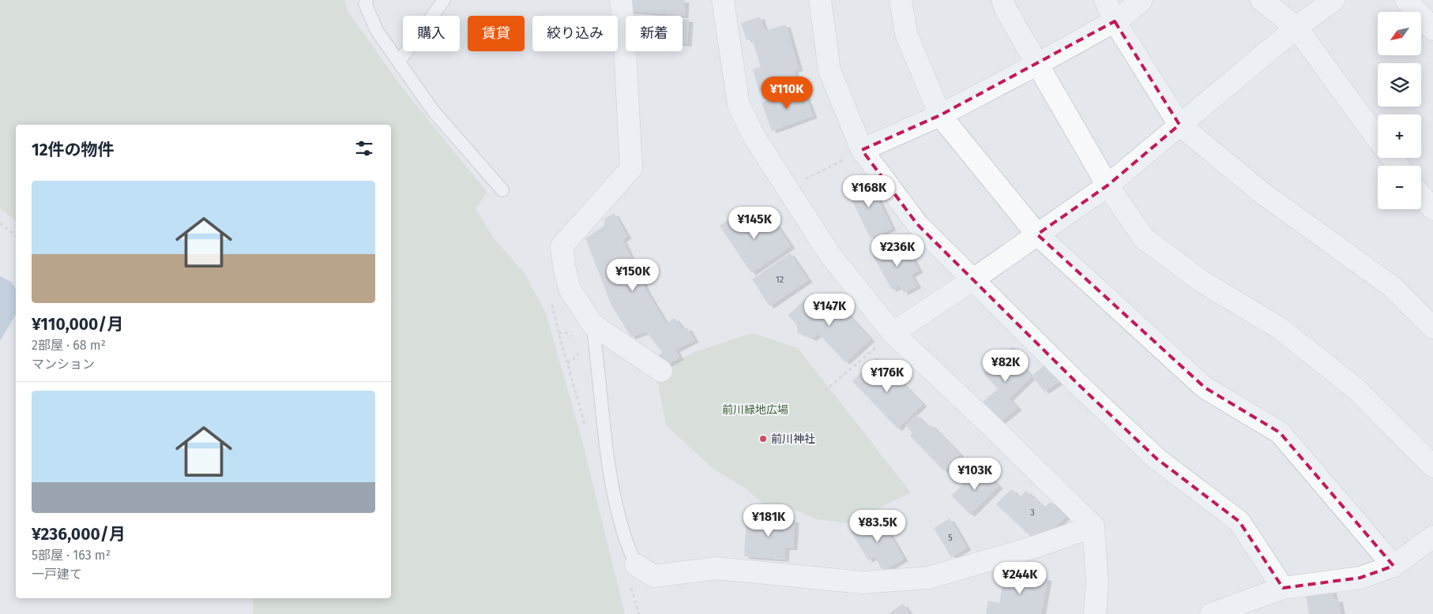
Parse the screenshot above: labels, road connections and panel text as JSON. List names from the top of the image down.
{
  "parks": ["前川緑地広場"],
  "places": ["前川神社"],
  "house_numbers": ["12", "3", "5"],
  "north": "bottom left",
  "page": {
    "map_buttons": ["+", "−"],
    "chip": [
      "購入",
      "賃貸",
      "絞り込み",
      "新着"
    ],
    "price": [
      "¥110K",
      "¥168K",
      "¥145K",
      "¥236K",
      "¥150K",
      "¥147K",
      "¥82K",
      "¥176K",
      "¥103K",
      "¥181K",
      "¥83.5K",
      "¥244K"
    ],
    "heading": "12件の物件",
    "list": [
      {
        "name": "¥110,000/月",
        "note": "2部屋 · 68 m² · マンション"
      },
      {
        "name": "¥236,000/月",
        "note": "5部屋 · 163 m² · 一戸建て"
      }
    ]
  }
}
